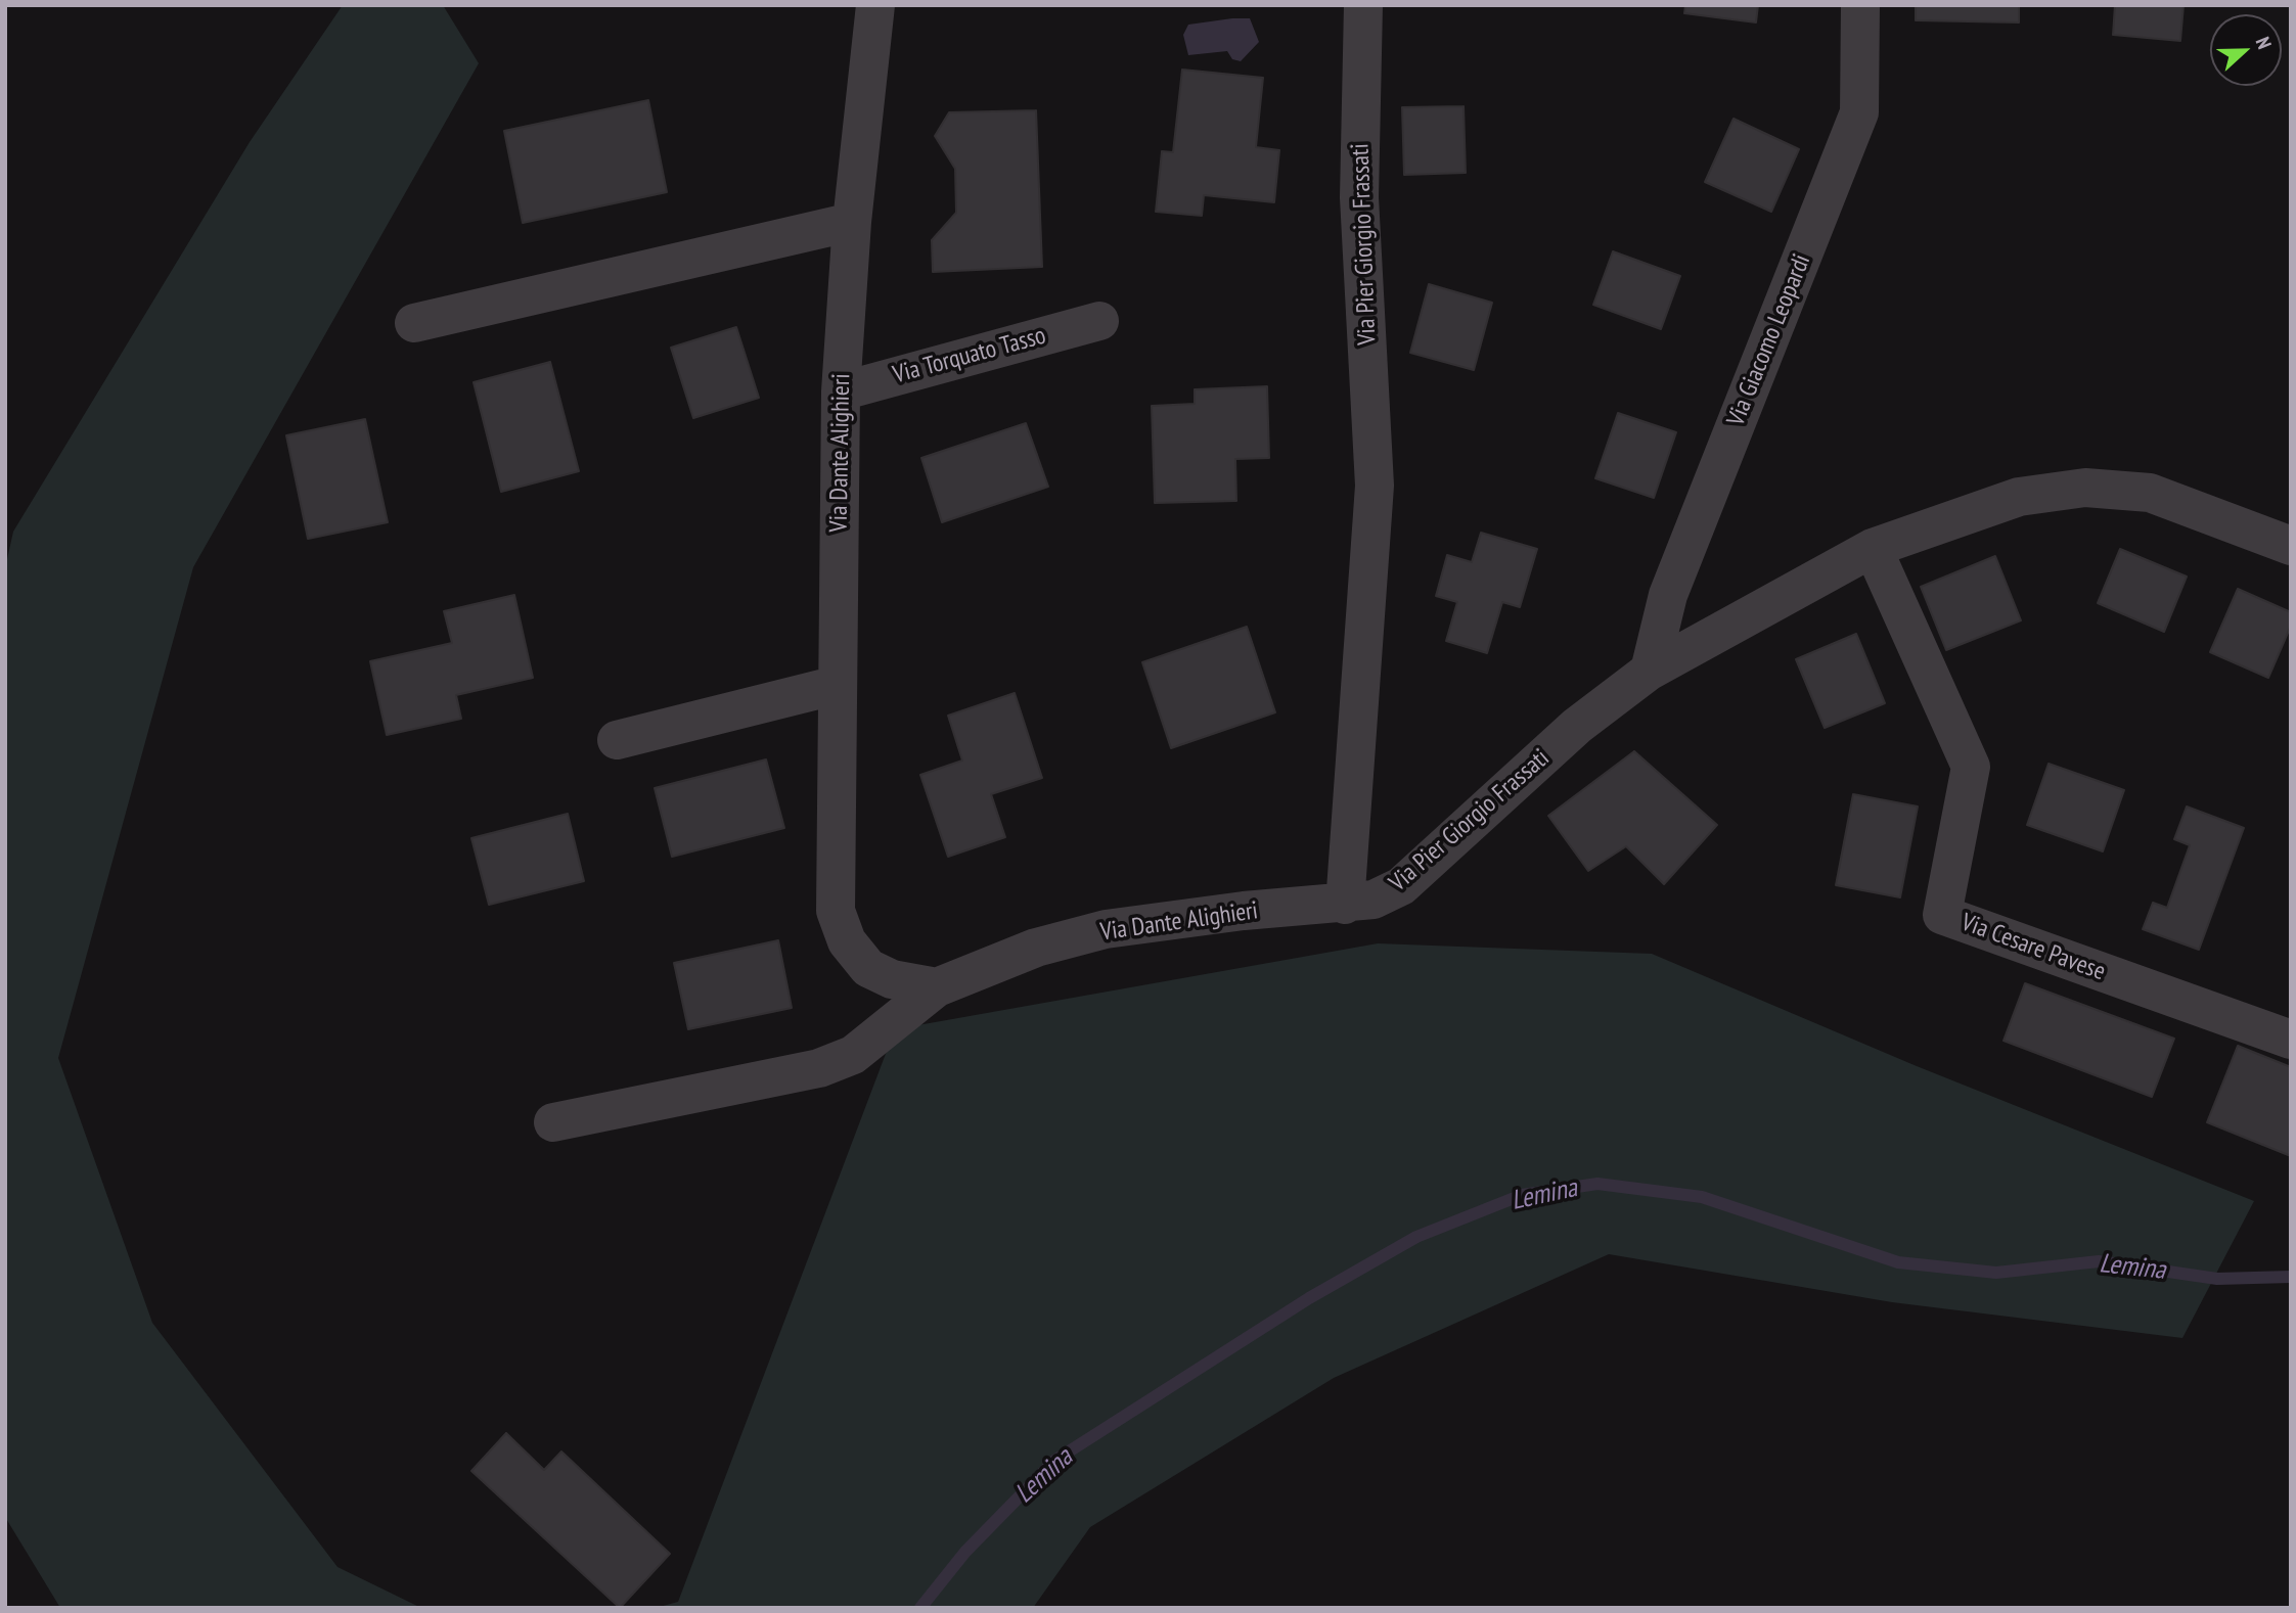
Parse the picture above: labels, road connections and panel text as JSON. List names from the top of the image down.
{
  "streets": {
    "street": [
      "Via Pier Giorgio Frassati",
      "Via Giacomo Leopardi",
      "Via Torquato Tasso",
      "Via Dante Alighieri",
      "Via Cesare Pavese"
    ]
  },
  "crossings": [
    ["Via Pier Giorgio Frassati", "Via Giacomo Leopardi"],
    ["Via Pier Giorgio Frassati", "Via Dante Alighieri"],
    ["Via Pier Giorgio Frassati", "Via Cesare Pavese"],
    ["Via Torquato Tasso", "Via Dante Alighieri"]
  ],
  "water": ["Lemina"],
  "north": "right"
}
